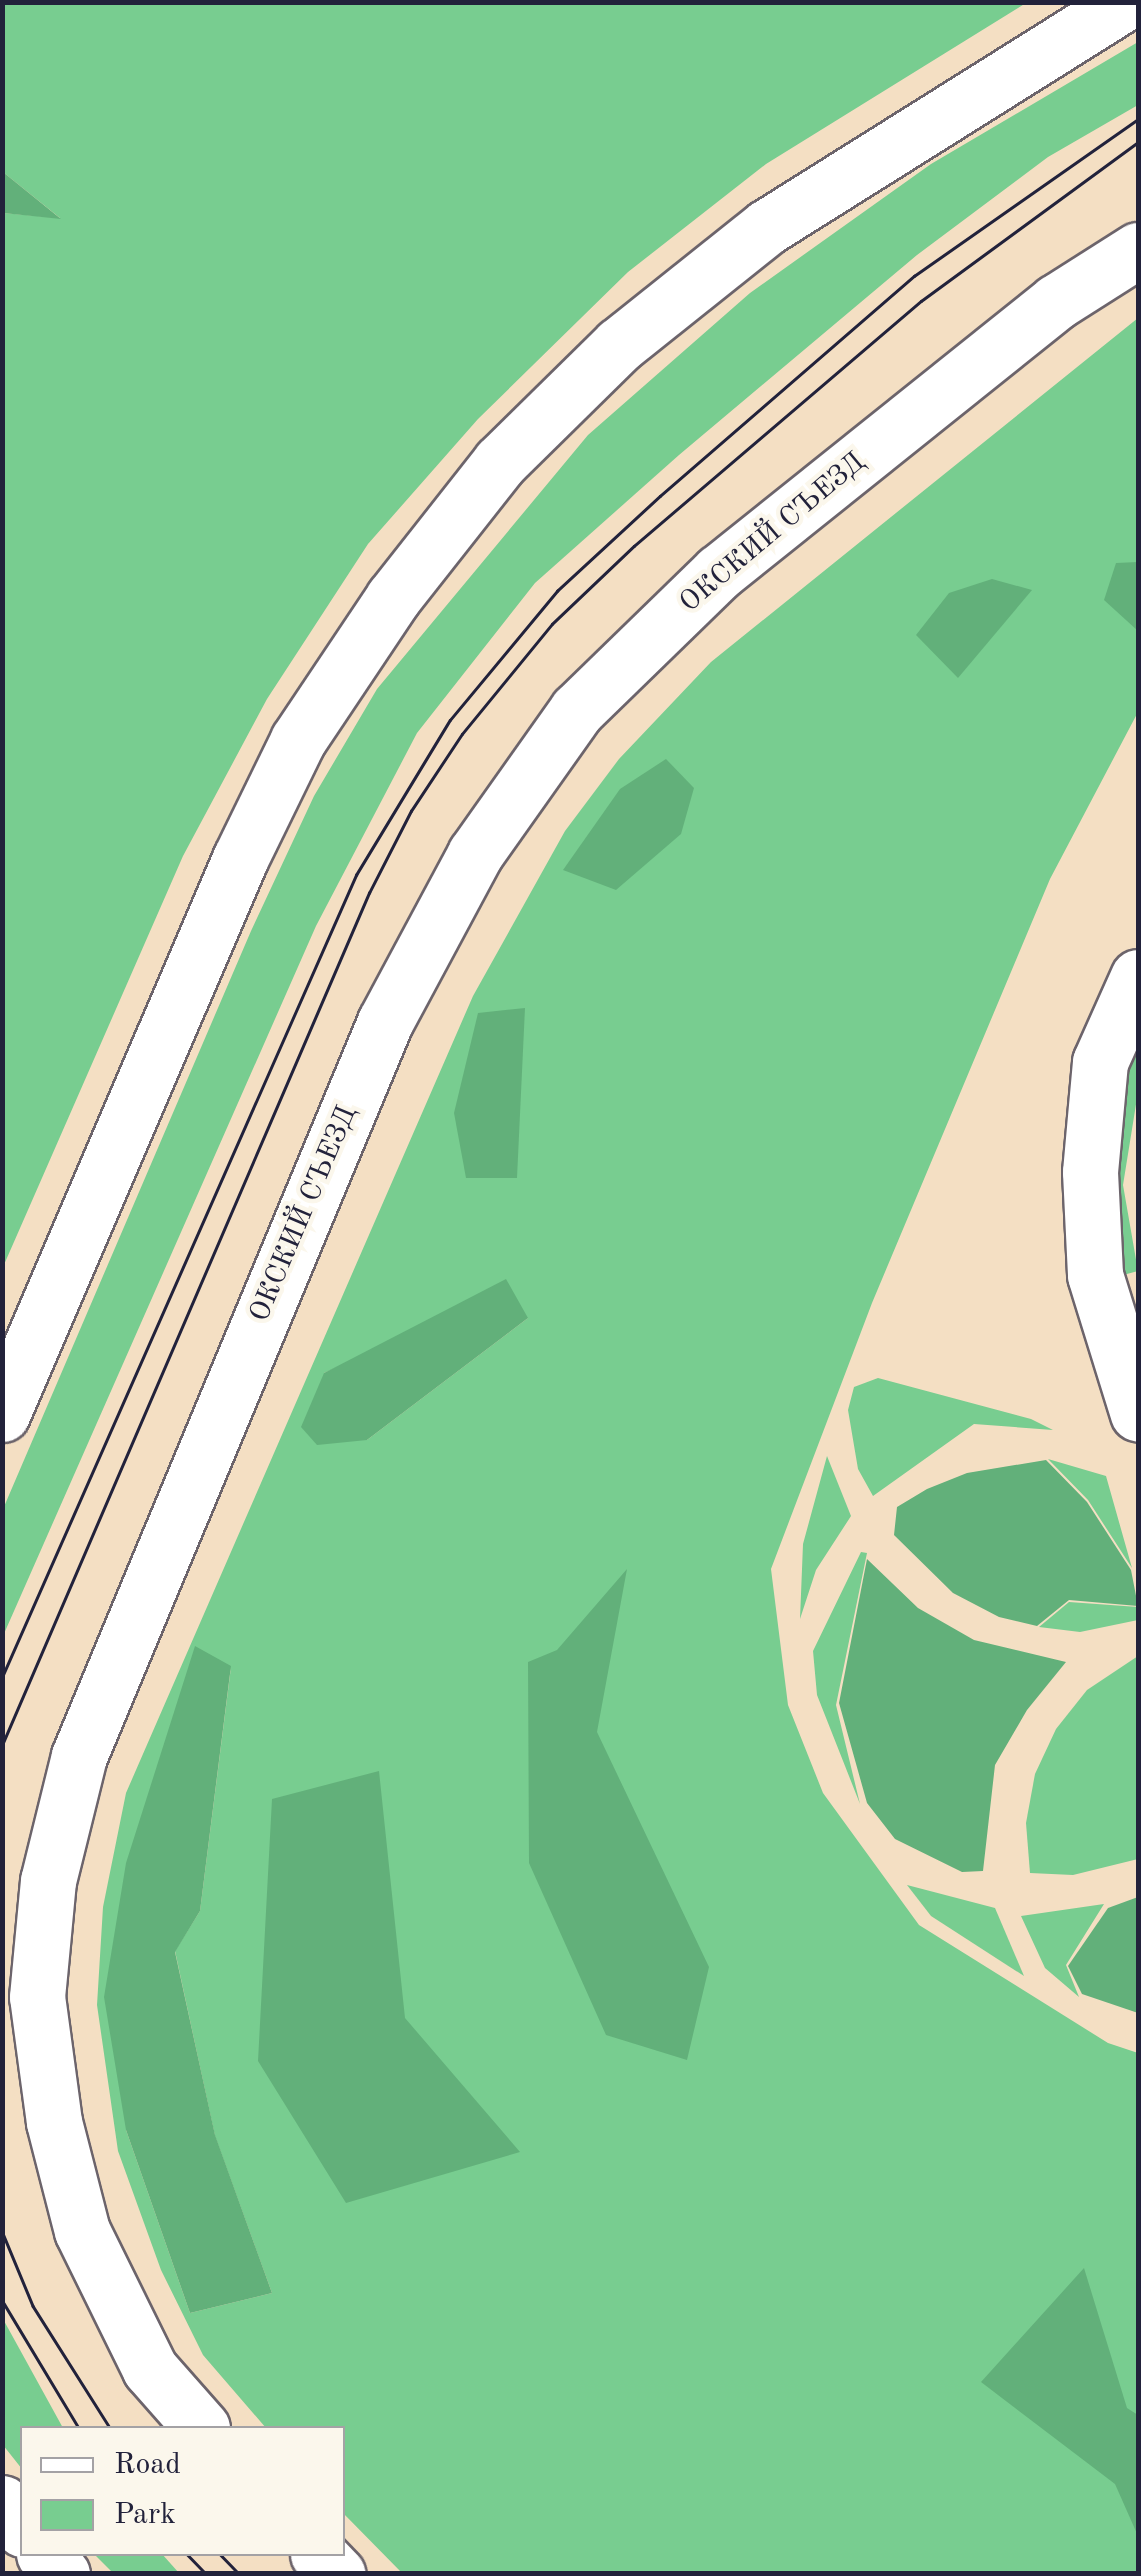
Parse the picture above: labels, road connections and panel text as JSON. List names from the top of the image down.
{
  "streets": {
    "main road": ["ОКСКИЙ СЪЕЗД"]
  },
  "legend": ["Road", "Park"]
}
